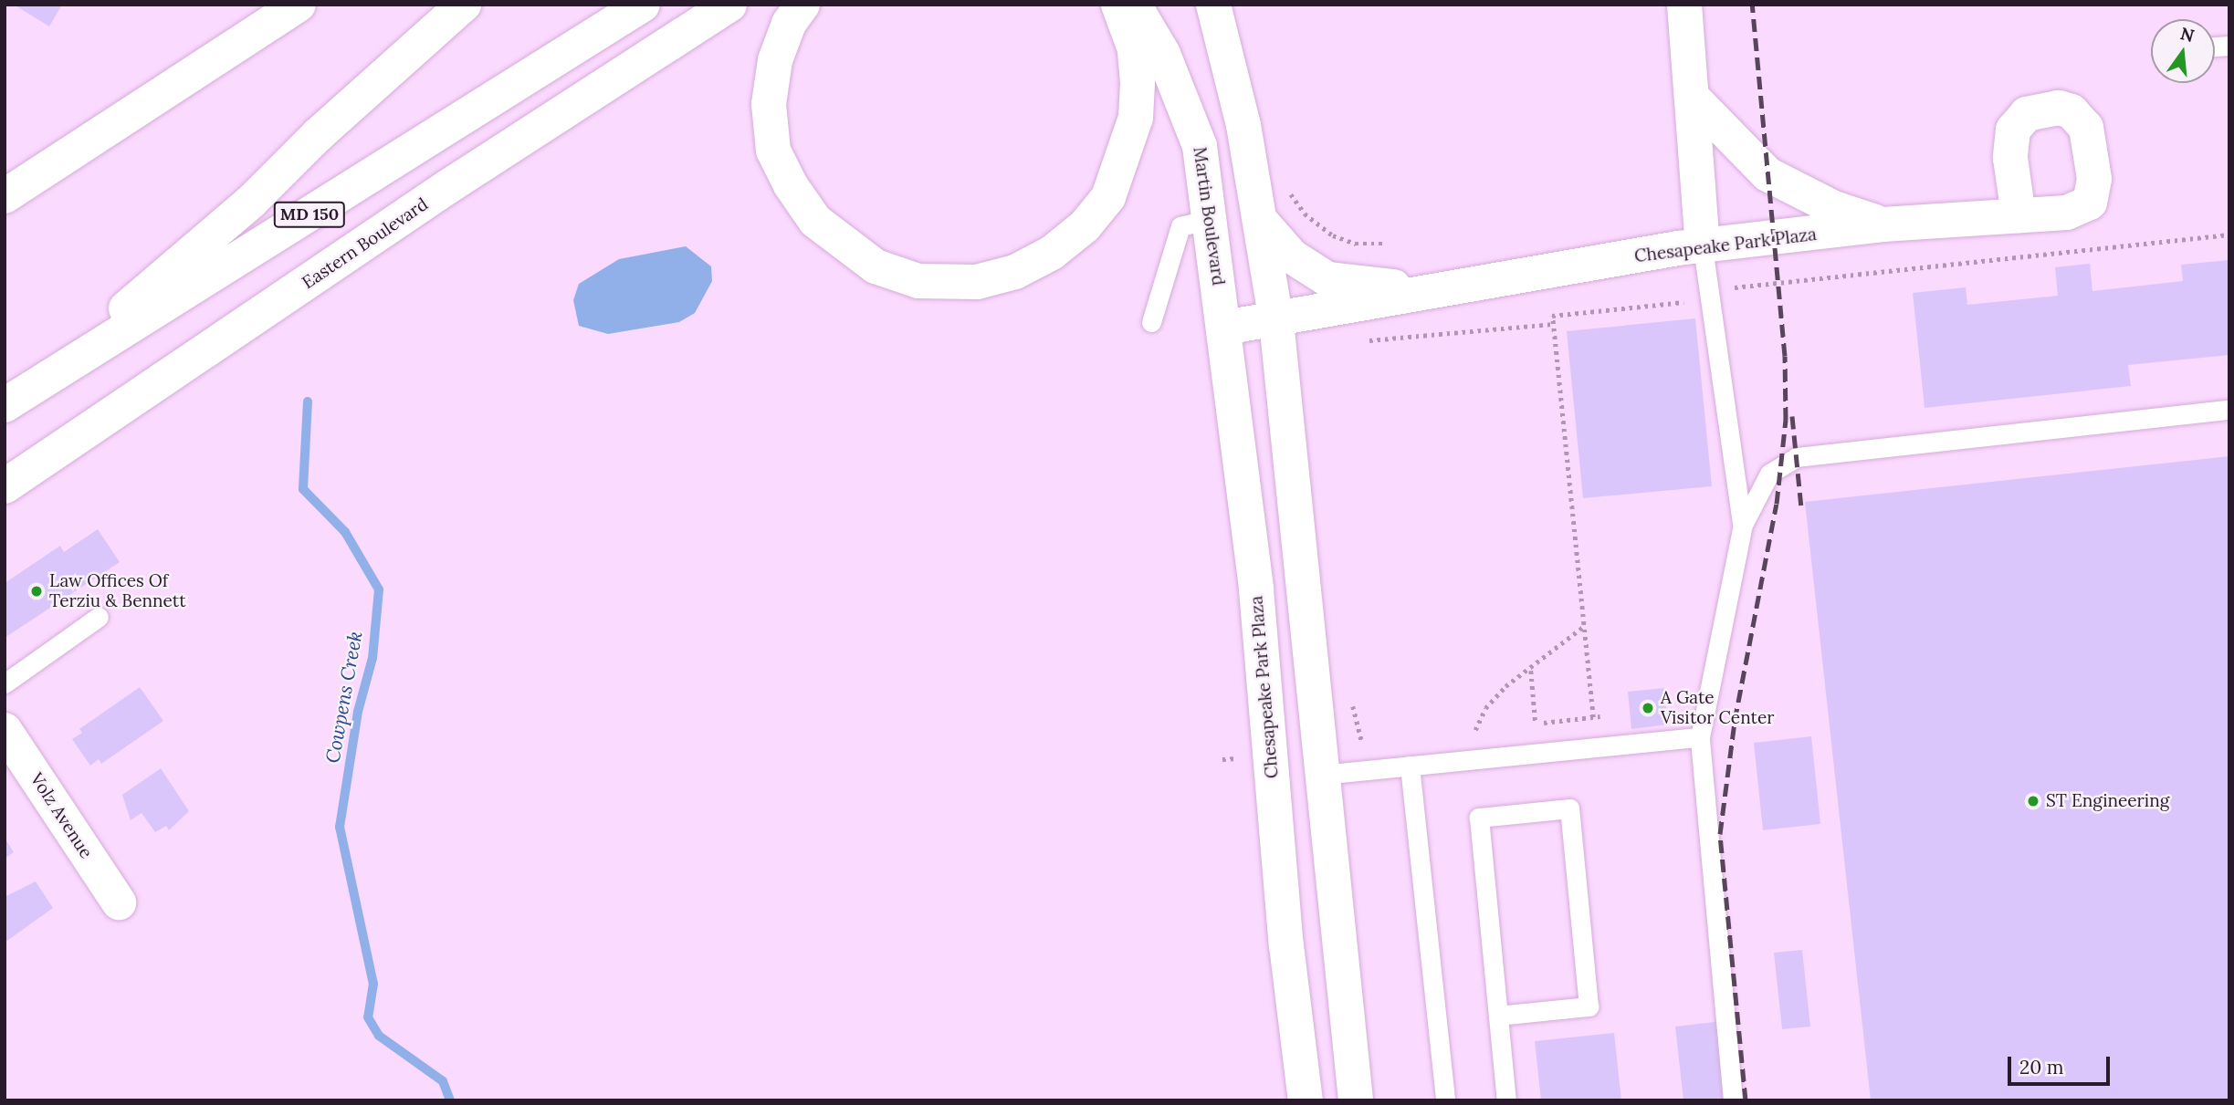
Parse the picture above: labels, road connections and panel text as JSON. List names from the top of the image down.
{
  "streets": {
    "street": [
      "MD 150",
      "Martin Boulevard",
      "Eastern Boulevard",
      "Chesapeake Park Plaza",
      "Volz Avenue"
    ]
  },
  "crossings": [
    ["Martin Boulevard", "Chesapeake Park Plaza"]
  ],
  "water": ["Cowpens Creek"],
  "places": ["Law Offices Of Terziu & Bennett", "A Gate Visitor Center", "ST Engineering"],
  "scale_bar": "20 m",
  "north": "top"
}
